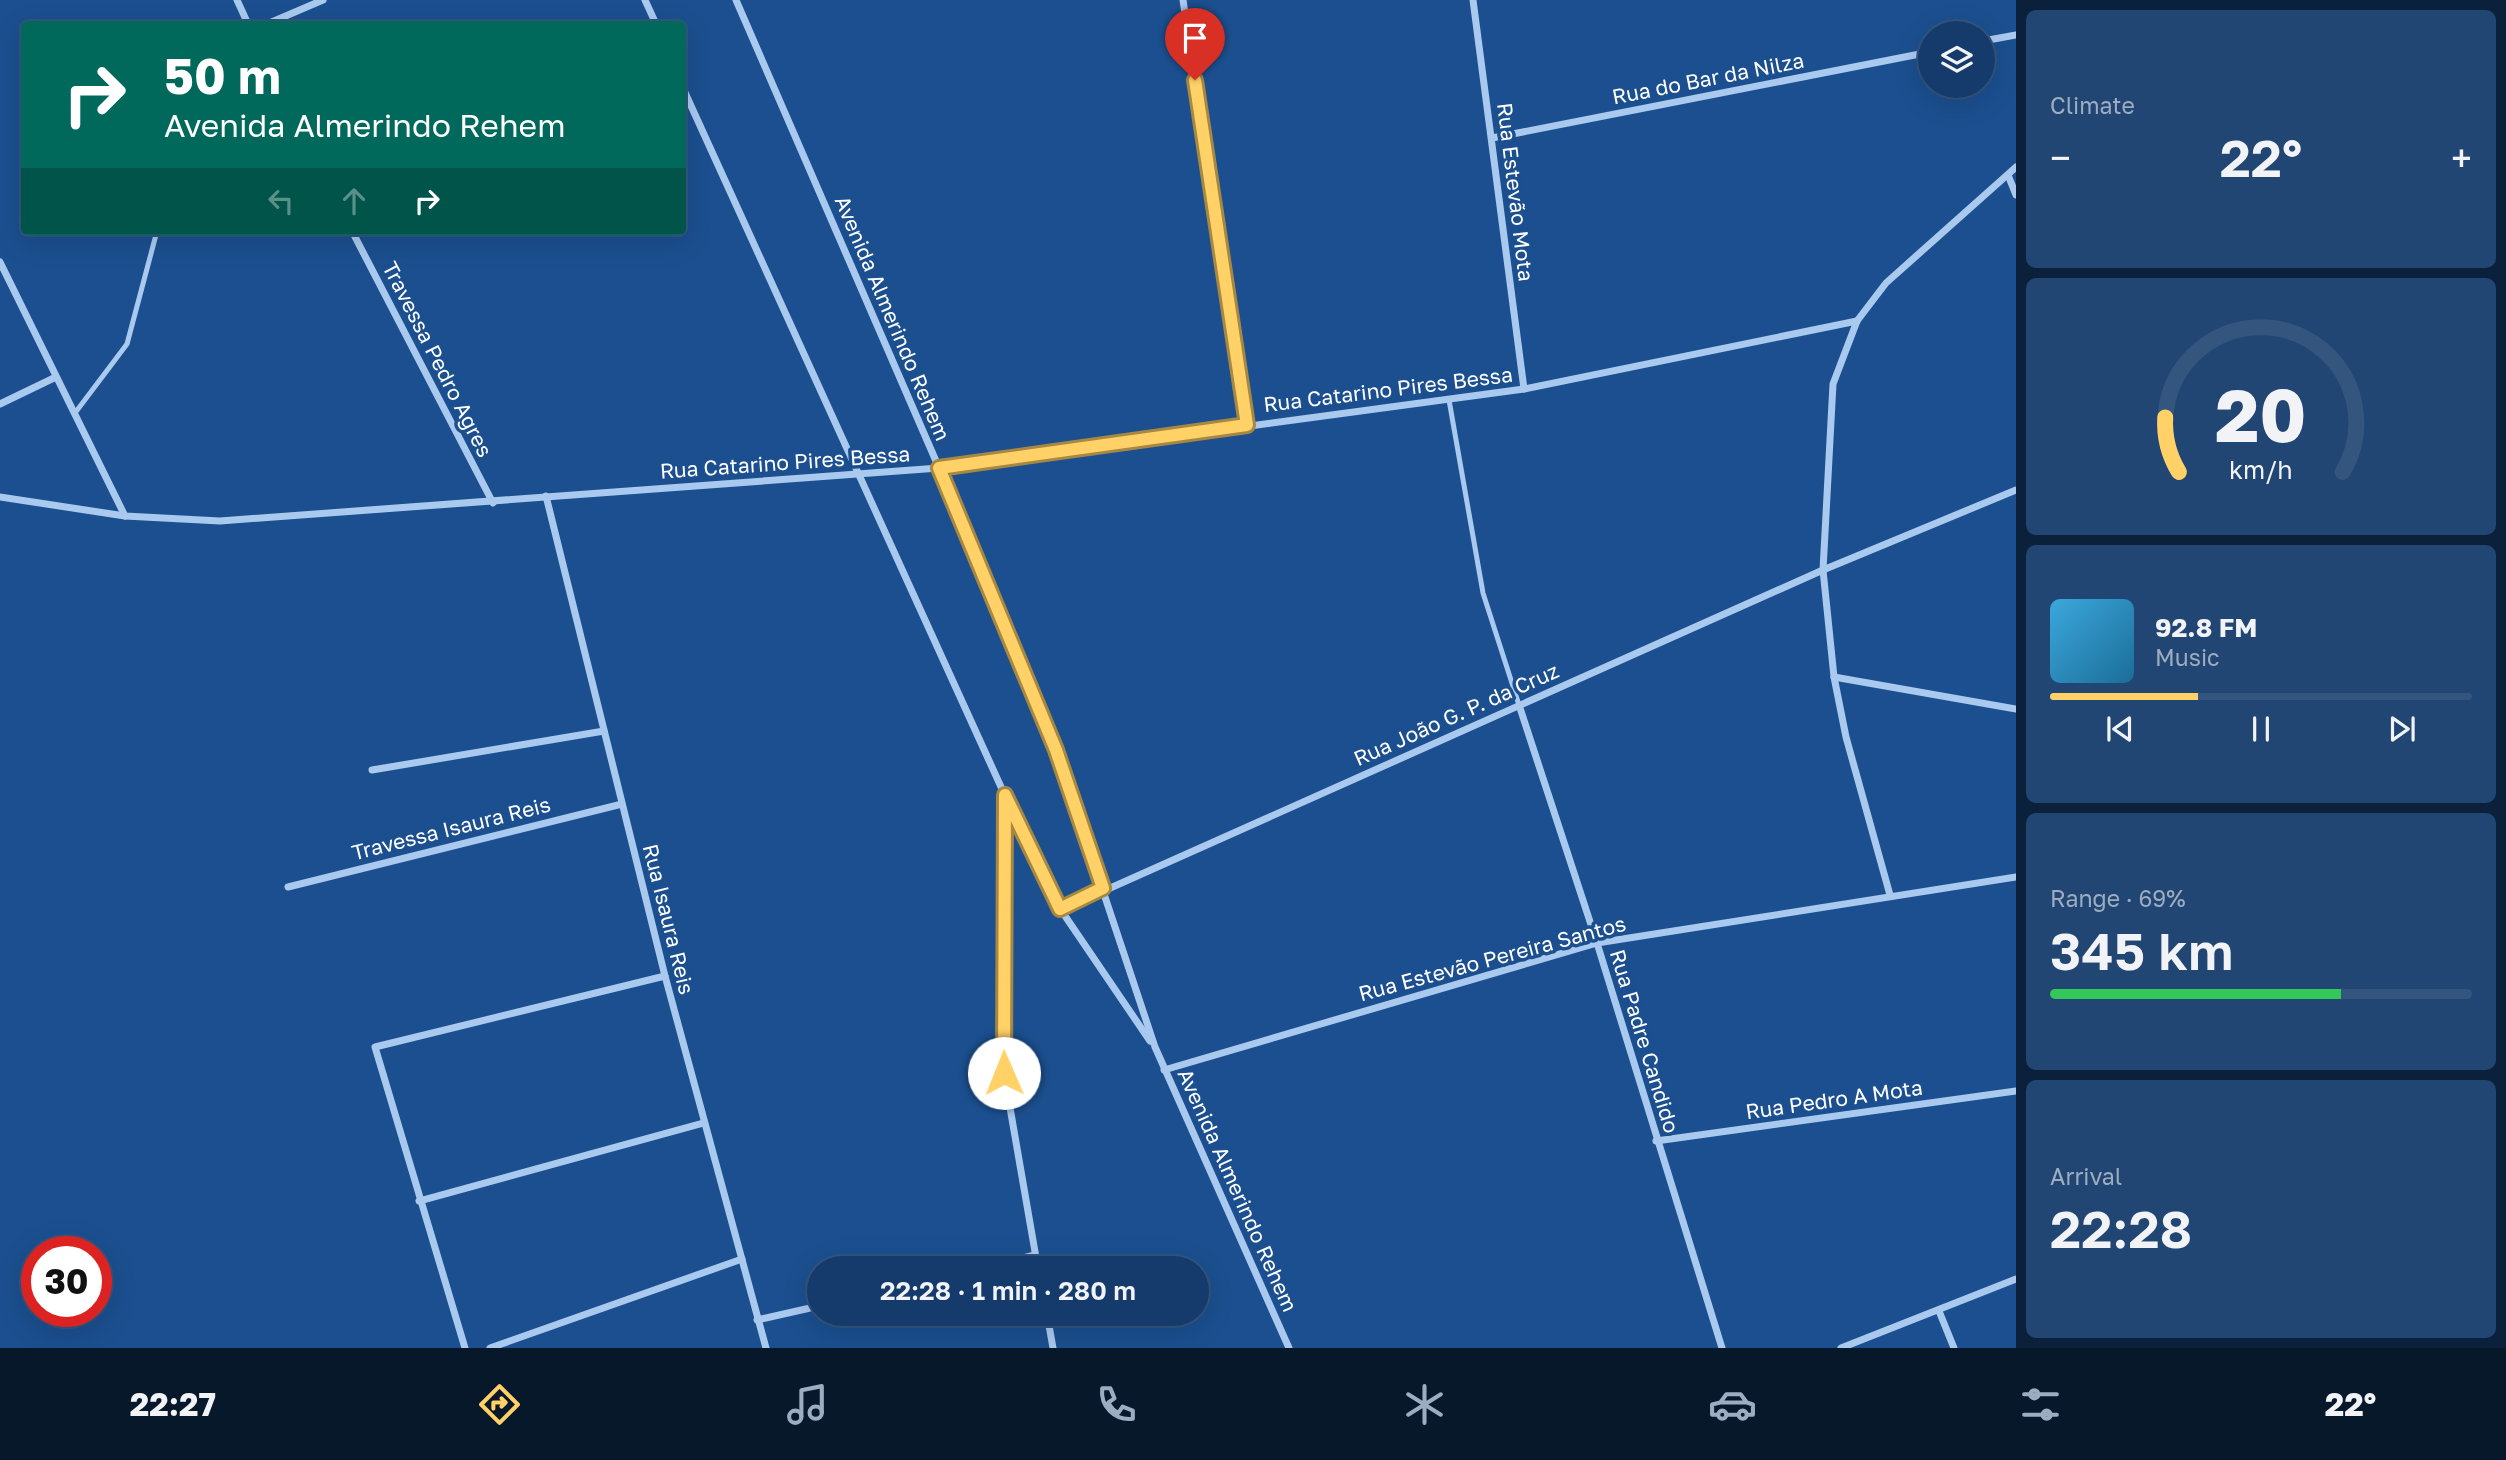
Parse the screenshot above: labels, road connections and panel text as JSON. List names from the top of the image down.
{
  "streets": {
    "street": [
      "Rua do Bar da Nilza",
      "Rua Estevão Mota",
      "Avenida Almerindo Rehem",
      "Travessa Pedro Agres",
      "Rua Catarino Pires Bessa",
      "Rua João G. P. da Cruz",
      "Travessa Isaura Reis",
      "Rua Isaura Reis",
      "Rua Estevão Pereira Santos",
      "Rua Padre Candido",
      "Rua Pedro A Mota"
    ]
  },
  "crossings": [
    ["Rua do Bar da Nilza", "Rua Estevão Mota"],
    ["Rua Estevão Mota", "Rua Catarino Pires Bessa"],
    ["Avenida Almerindo Rehem", "Rua Catarino Pires Bessa"],
    ["Avenida Almerindo Rehem", "Rua João G. P. da Cruz"],
    ["Avenida Almerindo Rehem", "Rua Estevão Pereira Santos"],
    ["Travessa Pedro Agres", "Rua Catarino Pires Bessa"],
    ["Rua Catarino Pires Bessa", "Rua Isaura Reis"],
    ["Rua João G. P. da Cruz", "Rua Padre Candido"],
    ["Travessa Isaura Reis", "Rua Isaura Reis"],
    ["Rua Estevão Pereira Santos", "Rua Padre Candido"],
    ["Rua Padre Candido", "Rua Pedro A Mota"]
  ],
  "page": {
    "tile": [
      "Climate",
      ["Range · 69%", "345 km"],
      ["Arrival", "22:28"]
    ],
    "turn": ["50 m", "Avenida Almerindo Rehem"],
    "heat": ["−", "22°", "+"],
    "song": ["92.8 FM", "Music"],
    "limit": "30",
    "trip": "22:28 · 1 min · 280 m",
    "tabs": ["22:27", "22°"],
    "gauge": ["20", "km/h"]
  }
}
